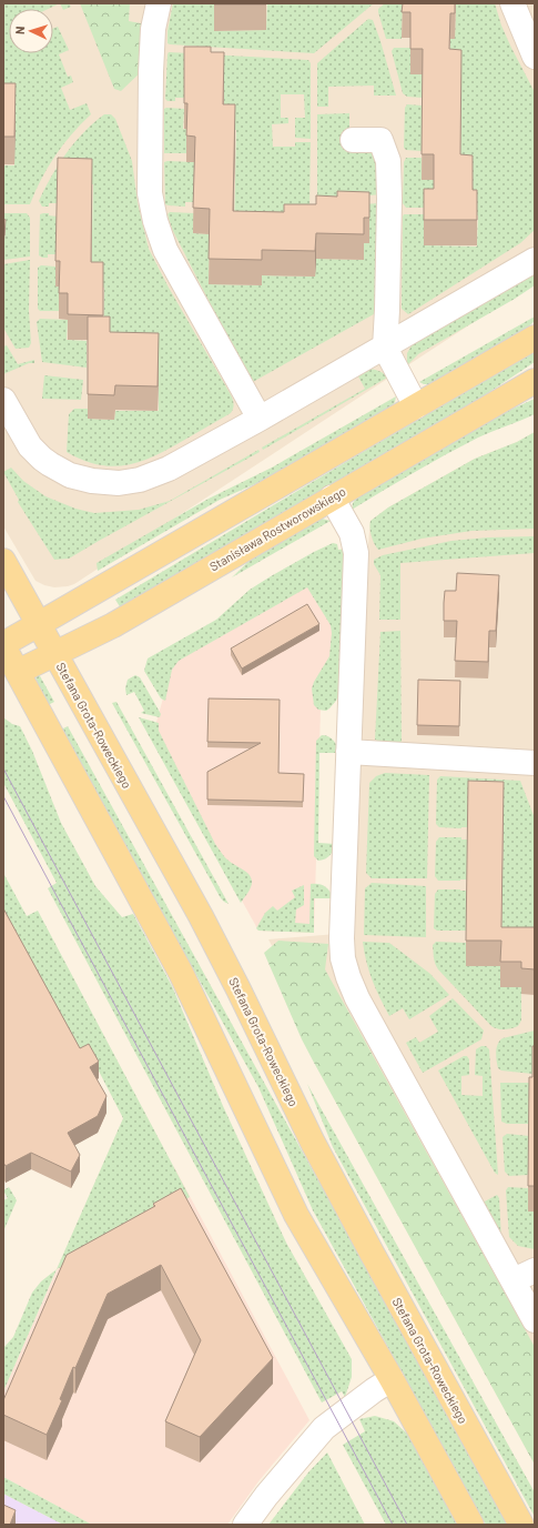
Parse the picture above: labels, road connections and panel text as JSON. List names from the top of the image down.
{
  "streets": {
    "main road": ["Stanisława Rostworowskiego", "Stefana Grota-Roweckiego"]
  },
  "crossings": [
    ["Stanisława Rostworowskiego", "Stefana Grota-Roweckiego"]
  ],
  "north": "left"
}
